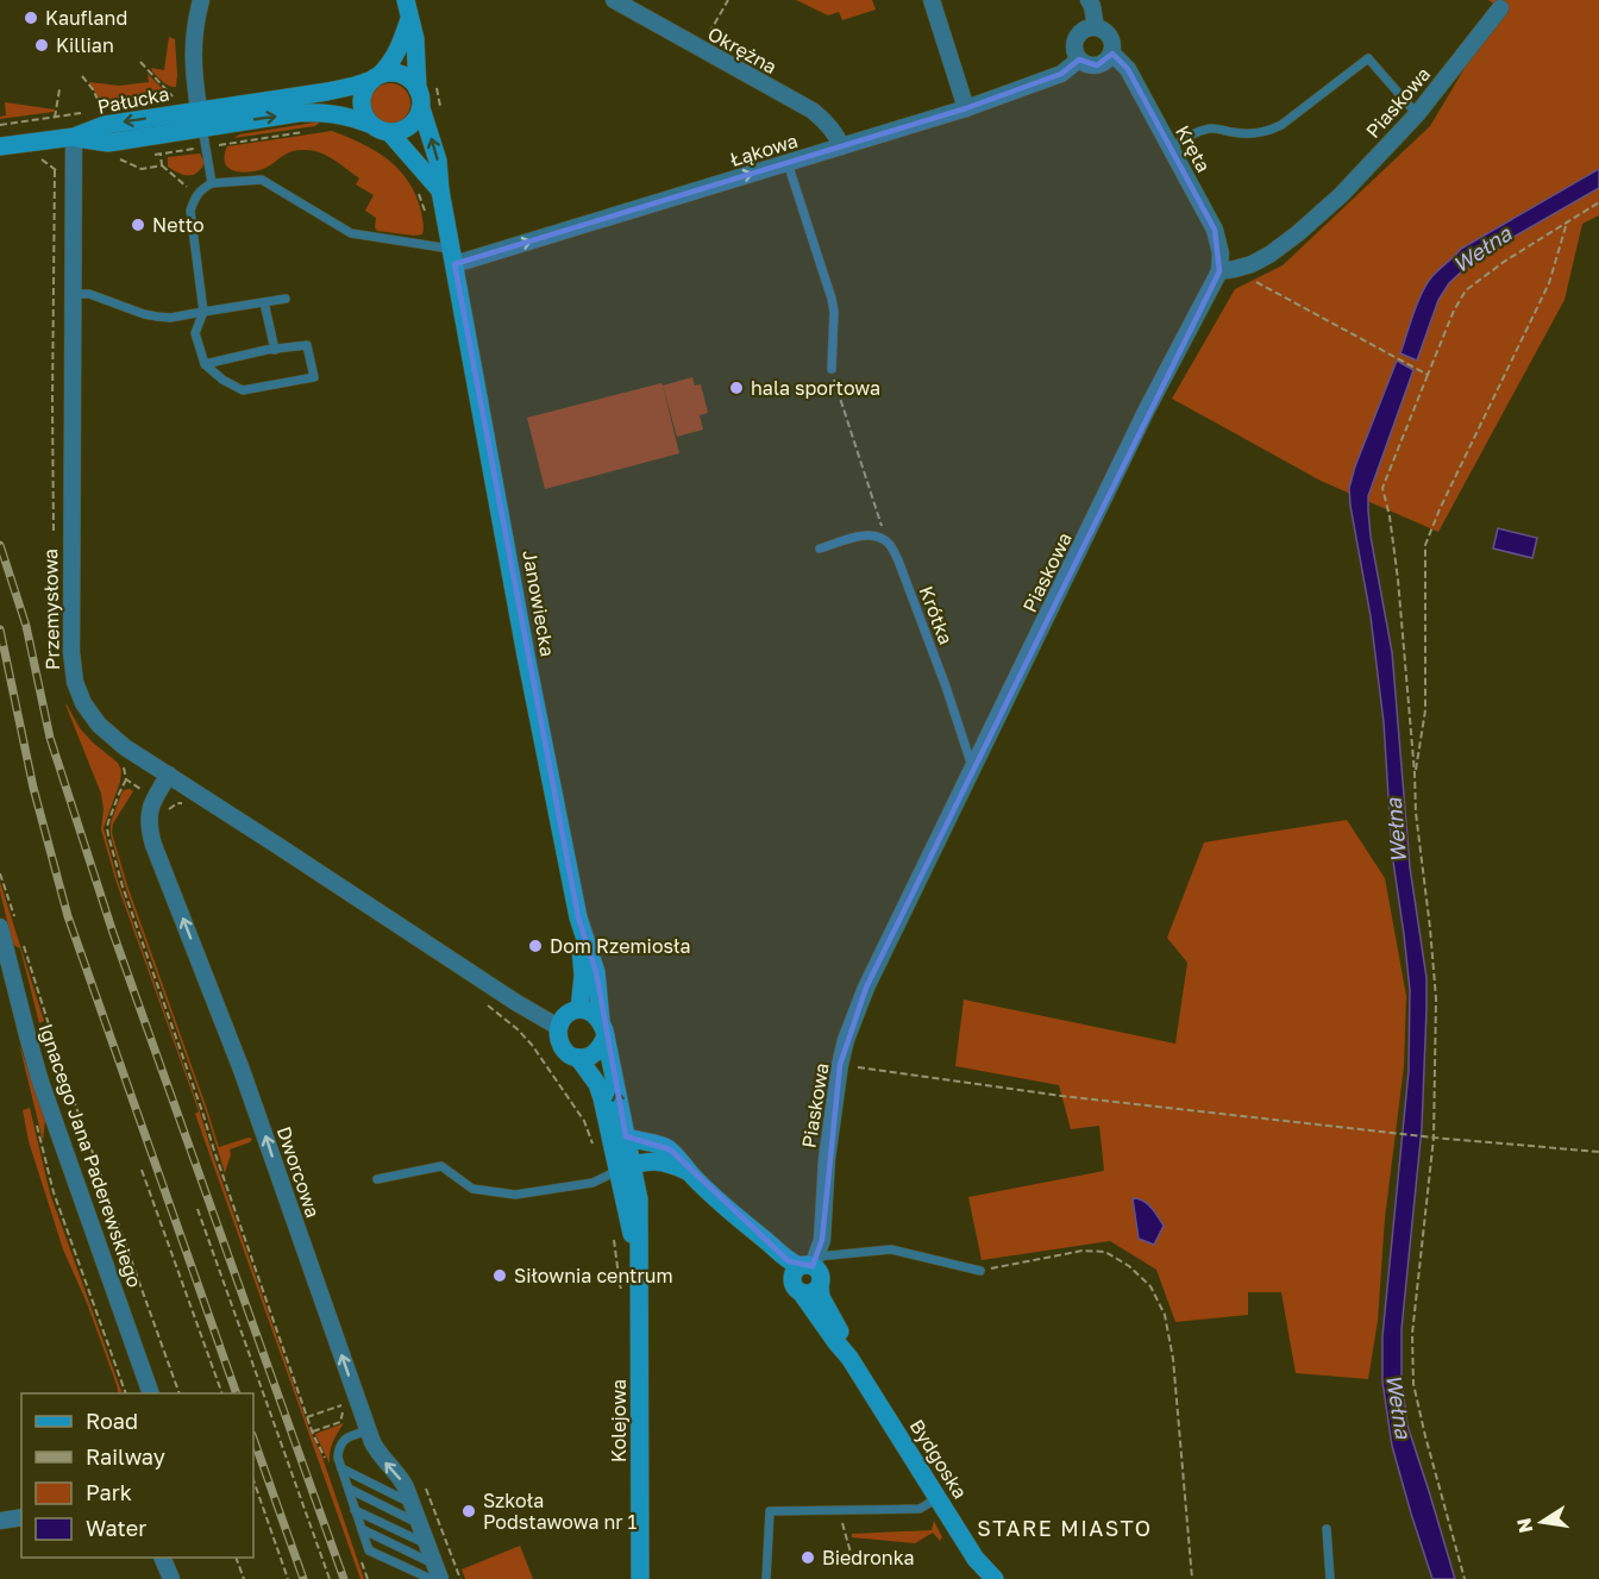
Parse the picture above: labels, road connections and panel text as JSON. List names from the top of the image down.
{
  "streets": {
    "street": [
      "Okrężna",
      "Pałucka",
      "Piaskowa",
      "Kręta",
      "Łąkowa",
      "Janowiecka",
      "Przemysłowa",
      "Ignacego Jana Paderewskiego",
      "Dworcowa",
      "Kolejowa",
      "Bydgoska"
    ],
    "lane": ["Krótka"]
  },
  "crossings": [
    ["Okrężna", "Łąkowa"],
    ["Pałucka", "Janowiecka"],
    ["Pałucka", "Przemysłowa"],
    ["Piaskowa", "Kręta"],
    ["Piaskowa", "Krótka"],
    ["Piaskowa", "Bydgoska"],
    ["Kręta", "Łąkowa"],
    ["Łąkowa", "Janowiecka"],
    ["Janowiecka", "Przemysłowa"],
    ["Janowiecka", "Kolejowa"],
    ["Przemysłowa", "Dworcowa"],
    ["Przemysłowa", "Kolejowa"],
    ["Kolejowa", "Bydgoska"]
  ],
  "one_way": ["Łąkowa", "Dworcowa"],
  "districts": ["STARE MIASTO"],
  "water": ["Wełna"],
  "places": [
    "Kaufland",
    "Killian",
    "Netto",
    "hala sportowa",
    "Dom Rzemiosła",
    "Siłownia centrum",
    "Szkoła Podstawowa nr 1",
    "Biedronka"
  ],
  "legend": [
    "Road",
    "Railway",
    "Park",
    "Water"
  ],
  "north": "left"
}
